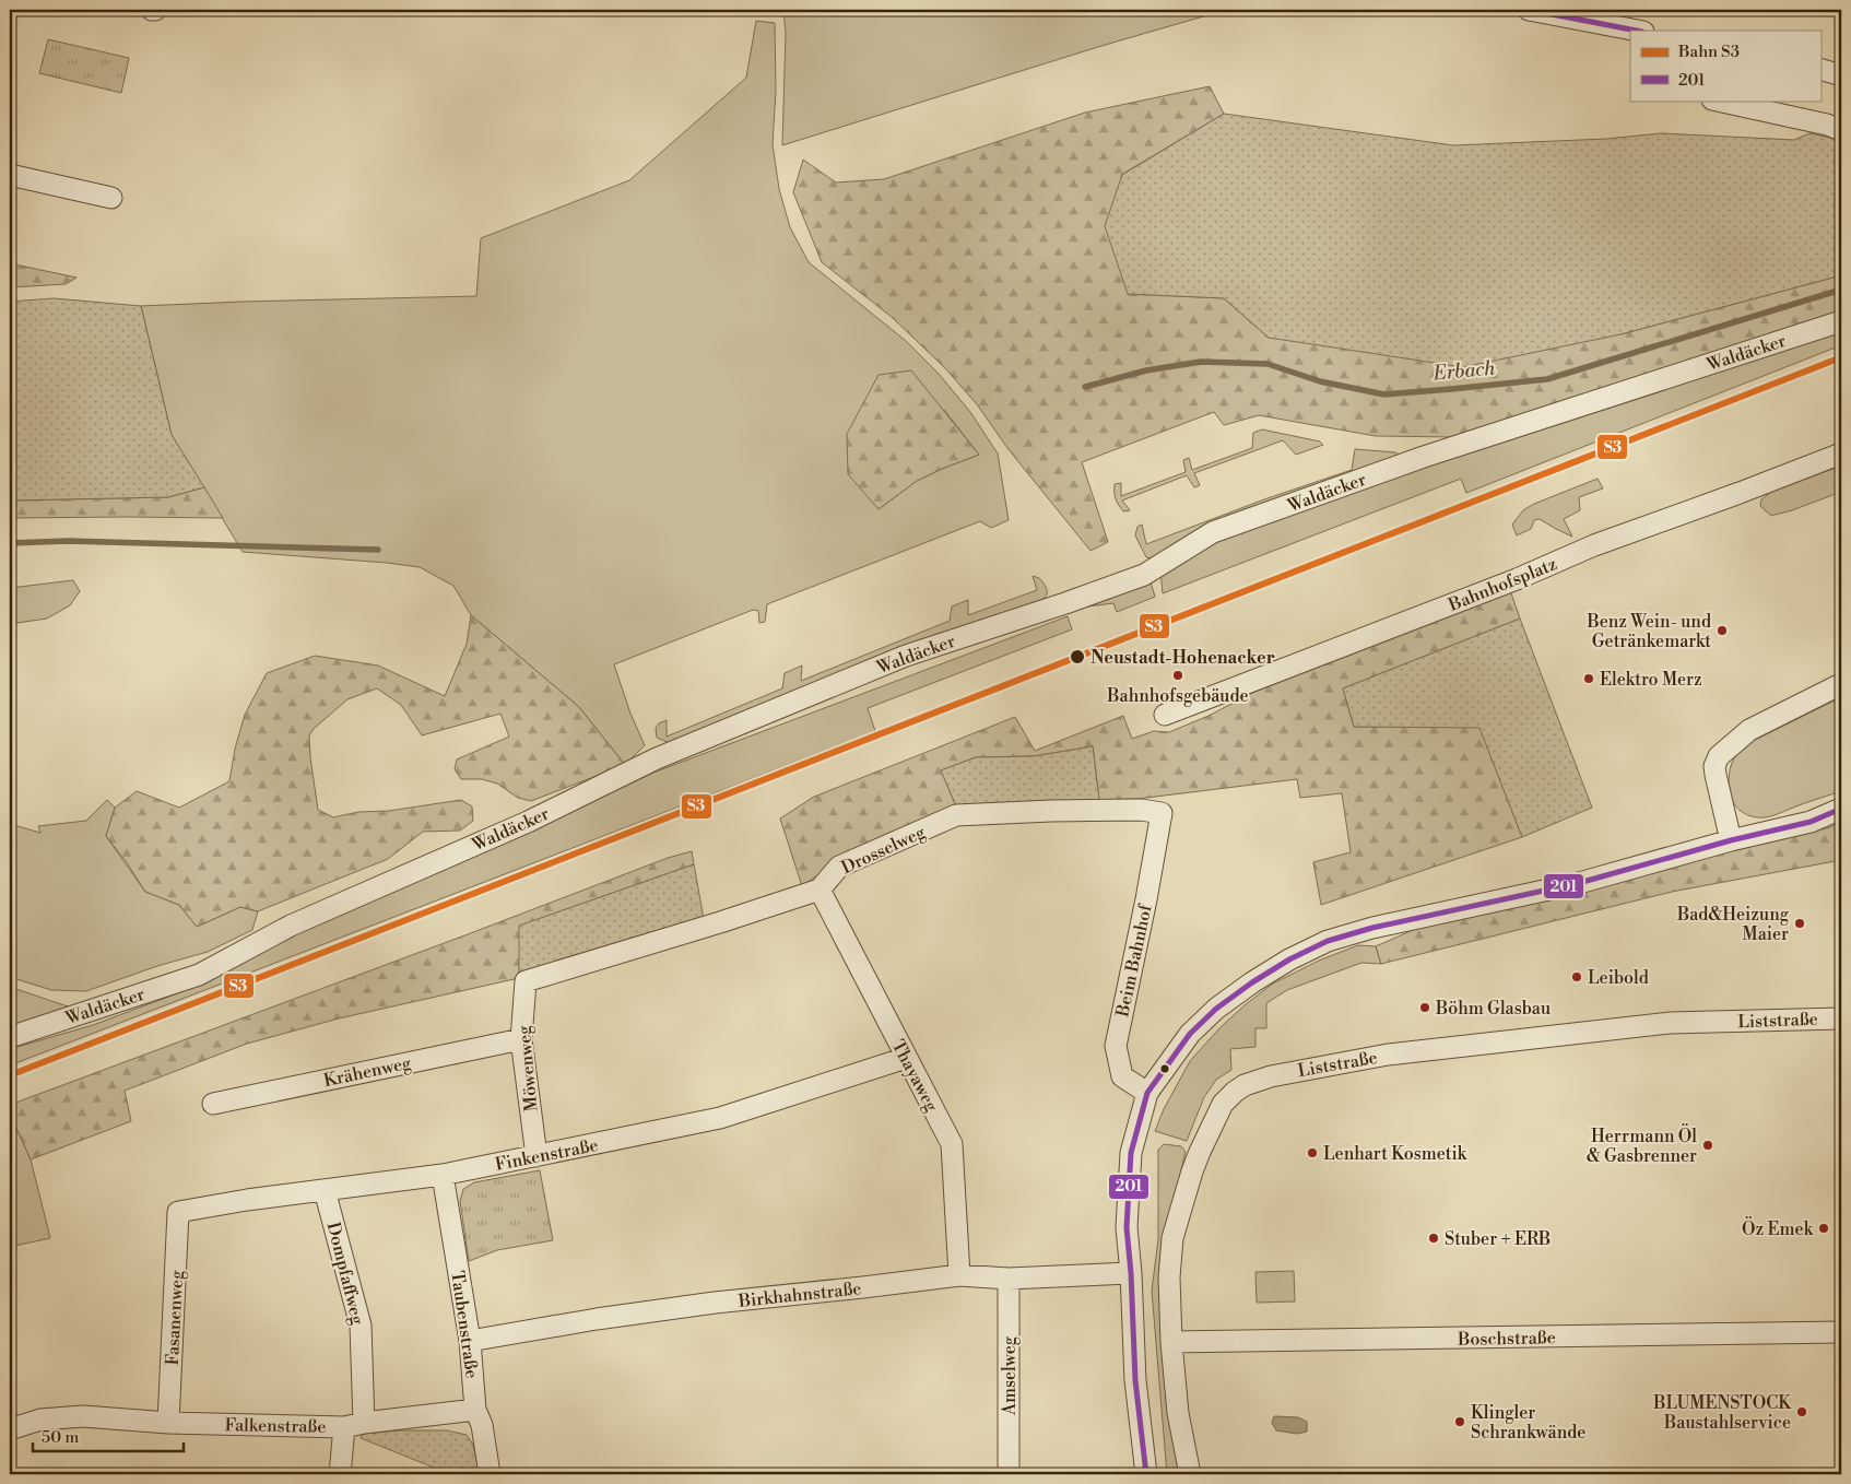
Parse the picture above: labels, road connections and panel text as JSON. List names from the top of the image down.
{
  "streets": {
    "street": [
      "Waldäcker",
      "Bahnhofsplatz",
      "Drosselweg",
      "Beim Bahnhof",
      "Liststraße",
      "Möwenweg",
      "Krähenweg",
      "Thayaweg",
      "Finkenstraße",
      "Dompfaffweg",
      "Birkhahnstraße",
      "Fasanenweg",
      "Taubenstraße",
      "Boschstraße",
      "Amselweg",
      "Falkenstraße"
    ]
  },
  "crossings": [
    ["Drosselweg", "Beim Bahnhof"],
    ["Drosselweg", "Möwenweg"],
    ["Drosselweg", "Thayaweg"],
    ["Liststraße", "Boschstraße"],
    ["Möwenweg", "Krähenweg"],
    ["Möwenweg", "Thayaweg"],
    ["Möwenweg", "Finkenstraße"],
    ["Thayaweg", "Finkenstraße"],
    ["Thayaweg", "Birkhahnstraße"],
    ["Finkenstraße", "Dompfaffweg"],
    ["Finkenstraße", "Fasanenweg"],
    ["Finkenstraße", "Taubenstraße"],
    ["Dompfaffweg", "Falkenstraße"],
    ["Birkhahnstraße", "Taubenstraße"],
    ["Birkhahnstraße", "Amselweg"],
    ["Fasanenweg", "Falkenstraße"],
    ["Taubenstraße", "Falkenstraße"]
  ],
  "water": ["Erbach"],
  "places": [
    "Benz Wein- und Getränkemarkt",
    "Neustadt-Hohenacker",
    "Bahnhofsgebäude",
    "Elektro Merz",
    "Bad&Heizung Maier",
    "Leibold",
    "Böhm Glasbau",
    "Herrmann Öl & Gasbrenner",
    "Lenhart Kosmetik",
    "Öz Emek",
    "Stuber + ERB",
    "BLUMENSTOCK Baustahlservice",
    "Klingler Schrankwände"
  ],
  "lines": ["transit line 201", "rail line S3"],
  "legend": ["Bahn S3", "201"],
  "scale_bar": "50 m"
}
